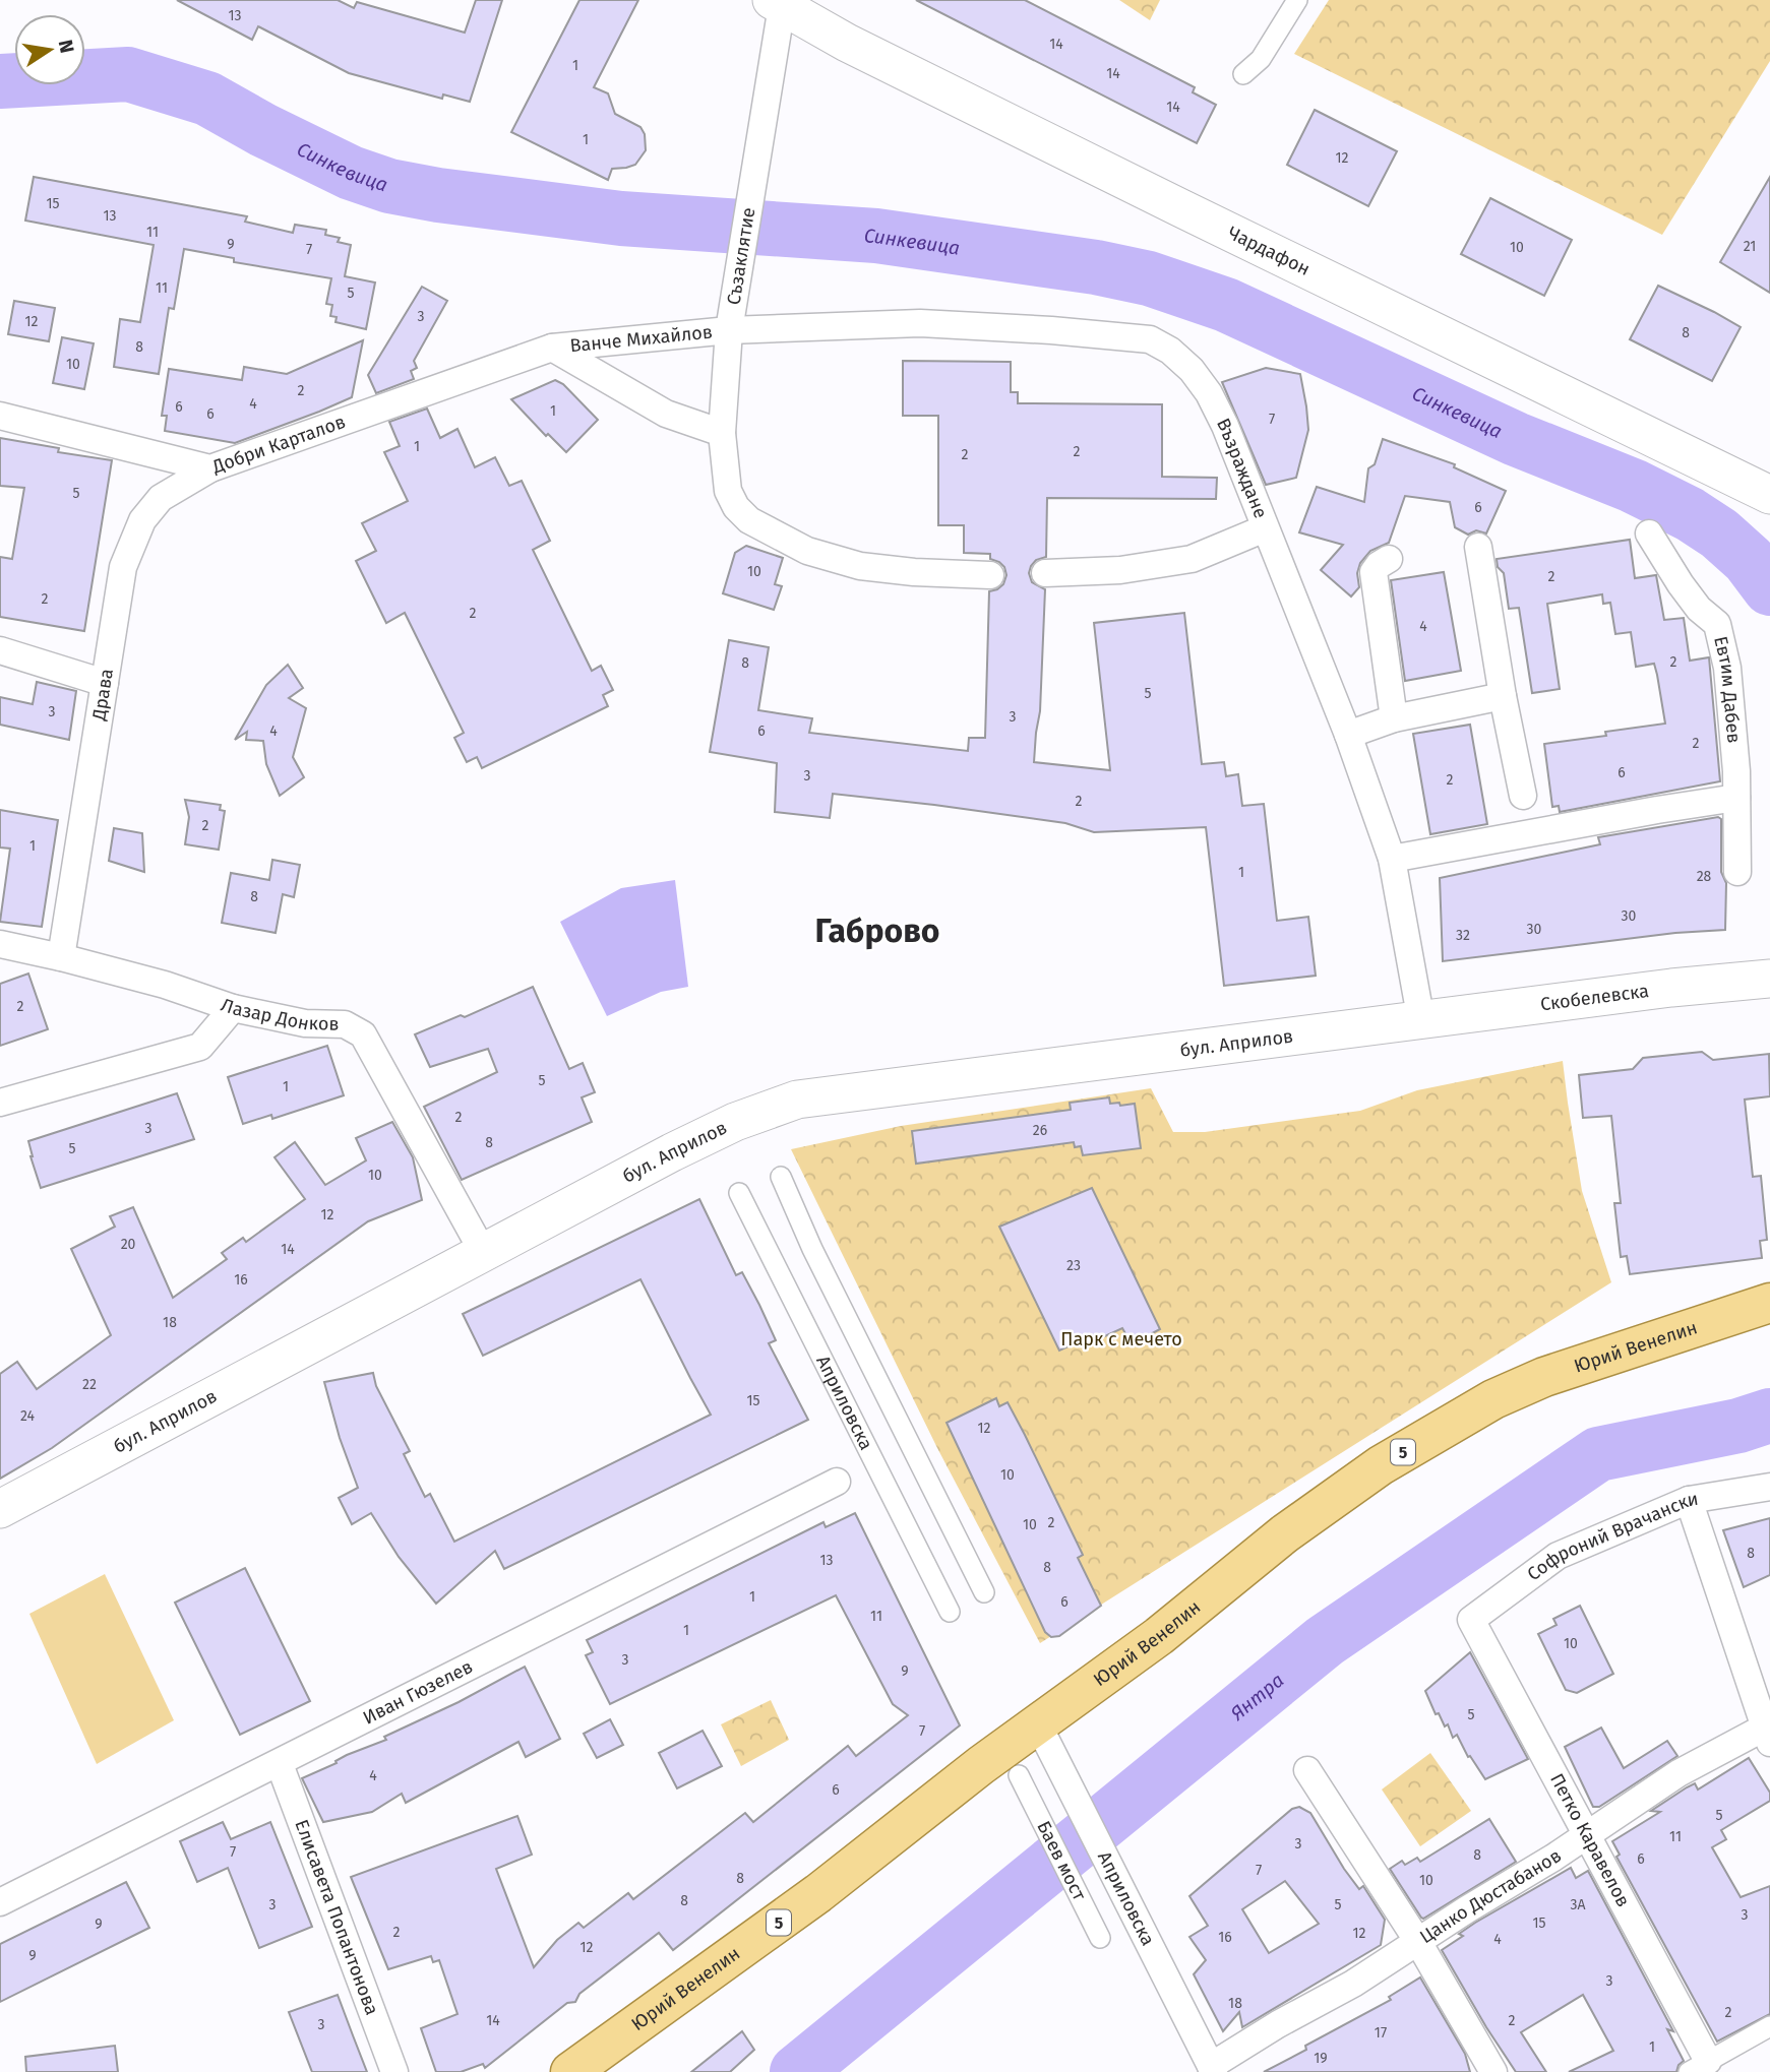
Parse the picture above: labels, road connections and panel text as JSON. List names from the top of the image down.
{
  "streets": {
    "main road": [
      "Чардафон",
      "Скобелевска",
      "бул. Априлов",
      "Юрий Венелин",
      "5"
    ],
    "street": [
      "Съзаклятие",
      "Ванче Михайлов",
      "Добри Карталов",
      "Възраждане",
      "Евтим Дабев",
      "Драва",
      "Лазар Донков",
      "Априловска",
      "Софроний Врачански",
      "Иван Гюзелев",
      "Петко Каравелов",
      "Баев мост",
      "Цанко Дюстабанов",
      "Елисавета Попантонова"
    ]
  },
  "crossings": [
    ["Чардафон", "Съзаклятие"],
    ["Съзаклятие", "Ванче Михайлов"],
    ["Съзаклятие", "Възраждане"],
    ["Ванче Михайлов", "Добри Карталов"],
    ["Ванче Михайлов", "Възраждане"],
    ["Добри Карталов", "Драва"],
    ["Възраждане", "Скобелевска"],
    ["Възраждане", "бул. Априлов"],
    ["Драва", "Лазар Донков"],
    ["Скобелевска", "бул. Априлов"],
    ["Лазар Донков", "бул. Априлов"],
    ["Юрий Венелин", "Априловска"],
    ["Априловска", "Цанко Дюстабанов"],
    ["Софроний Врачански", "Петко Каравелов"],
    ["Иван Гюзелев", "Елисавета Попантонова"],
    ["Петко Каравелов", "Цанко Дюстабанов"]
  ],
  "districts": ["Габрово"],
  "water": ["Синкевица", "Янтра"],
  "parks": ["Парк с мечето"],
  "house_numbers": [
    "13",
    "14",
    "1",
    "14",
    "14",
    "1",
    "12",
    "15",
    "13",
    "11",
    "9",
    "21",
    "10",
    "7",
    "11",
    "5",
    "3",
    "12",
    "8",
    "8",
    "10",
    "2",
    "4",
    "6",
    "1",
    "6",
    "7",
    "1",
    "2",
    "2",
    "5",
    "6",
    "10",
    "2",
    "2",
    "2",
    "4",
    "2",
    "8",
    "5",
    "3",
    "3",
    "4",
    "6",
    "2",
    "6",
    "3",
    "2",
    "2",
    "2",
    "1",
    "1",
    "28",
    "8",
    "30",
    "30",
    "32",
    "2",
    "5",
    "1",
    "2",
    "3",
    "26",
    "8",
    "5",
    "10",
    "12",
    "20",
    "14",
    "23",
    "16",
    "18",
    "22",
    "15",
    "24",
    "12",
    "10",
    "2",
    "10",
    "8",
    "13",
    "8",
    "1",
    "6",
    "11",
    "1",
    "10",
    "3",
    "9",
    "5",
    "7",
    "4",
    "6",
    "5",
    "11",
    "3",
    "7",
    "8",
    "6",
    "7",
    "8",
    "10",
    "8",
    "3",
    "5",
    "3А",
    "3",
    "15",
    "9",
    "2",
    "12",
    "16",
    "4",
    "12",
    "9",
    "3",
    "18",
    "2",
    "14",
    "2",
    "3",
    "17",
    "1",
    "19"
  ],
  "north": "right"
}
